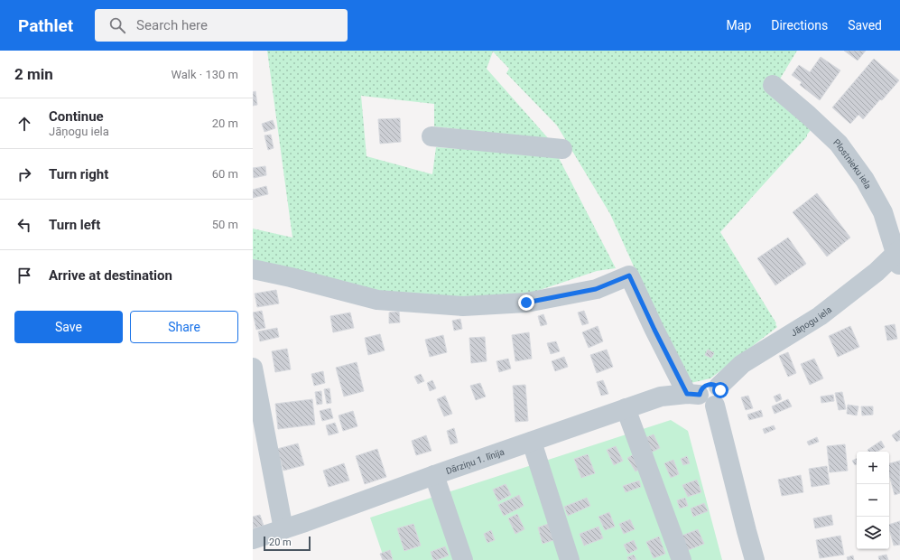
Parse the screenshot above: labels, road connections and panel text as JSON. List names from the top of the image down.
{
  "streets": {
    "street": ["Plostnieku iela", "Jāņogu iela", "Dārziņu 1. līnija"]
  },
  "crossings": [
    ["Plostnieku iela", "Jāņogu iela"],
    ["Jāņogu iela", "Dārziņu 1. līnija"]
  ],
  "scale_bar": "20 m",
  "page": {
    "header": "Pathlet",
    "search": "Search here",
    "nav": ["Map", "Directions", "Saved"],
    "heading": ["2 min", "Walk · 130 m"],
    "list": [
      ["Continue", "Jāņogu iela", "20 m"],
      ["Turn right", "60 m"],
      ["Turn left", "50 m"],
      "Arrive at destination"
    ],
    "buttons": ["Save", "Share"],
    "map_buttons": ["+", "−"],
    "scale": "20 m"
  }
}
